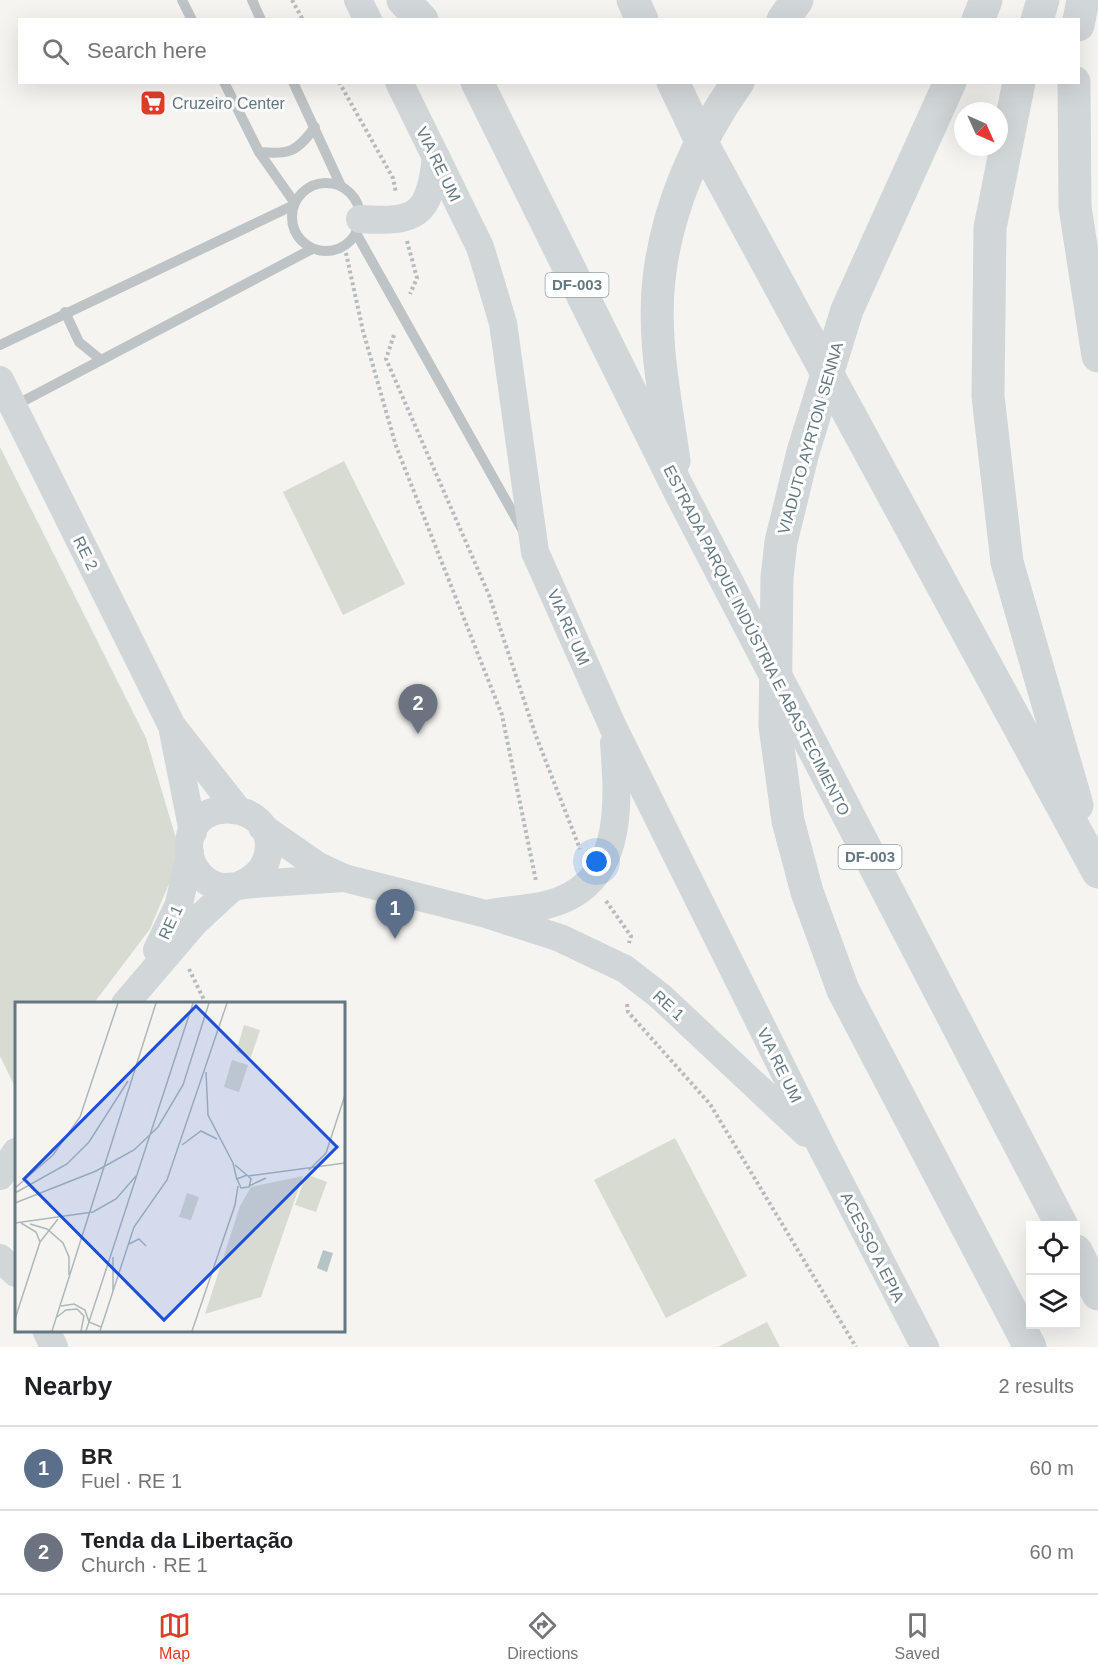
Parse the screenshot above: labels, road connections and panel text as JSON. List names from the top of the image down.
{
  "streets": {
    "highway": ["DF-003", "VIADUTO AYRTON SENNA", "ESTRADA PARQUE INDÚSTRIA E ABASTECIMENTO"],
    "street": [
      "VIA RE UM",
      "RE 2",
      "RE 1",
      "ACESSO A EPIA"
    ]
  },
  "crossings": [
    ["VIA RE UM", "RE 1"],
    ["VIA RE UM", "ACESSO A EPIA"],
    ["RE 2", "RE 1"],
    ["RE 1", "ACESSO A EPIA"]
  ],
  "places": {
    "supermarket": ["Cruzeiro Center"]
  },
  "north": "bottom right",
  "page": {
    "search": "Search here",
    "pins": ["2", "1"],
    "heading": ["Nearby", "2 results"],
    "list": [
      {
        "mark": "1",
        "name": "BR",
        "note": "Fuel · RE 1",
        "value": "60 m"
      },
      {
        "mark": "2",
        "name": "Tenda da Libertação",
        "note": "Church · RE 1",
        "value": "60 m"
      }
    ],
    "nav": ["Map", "Directions", "Saved"]
  }
}
